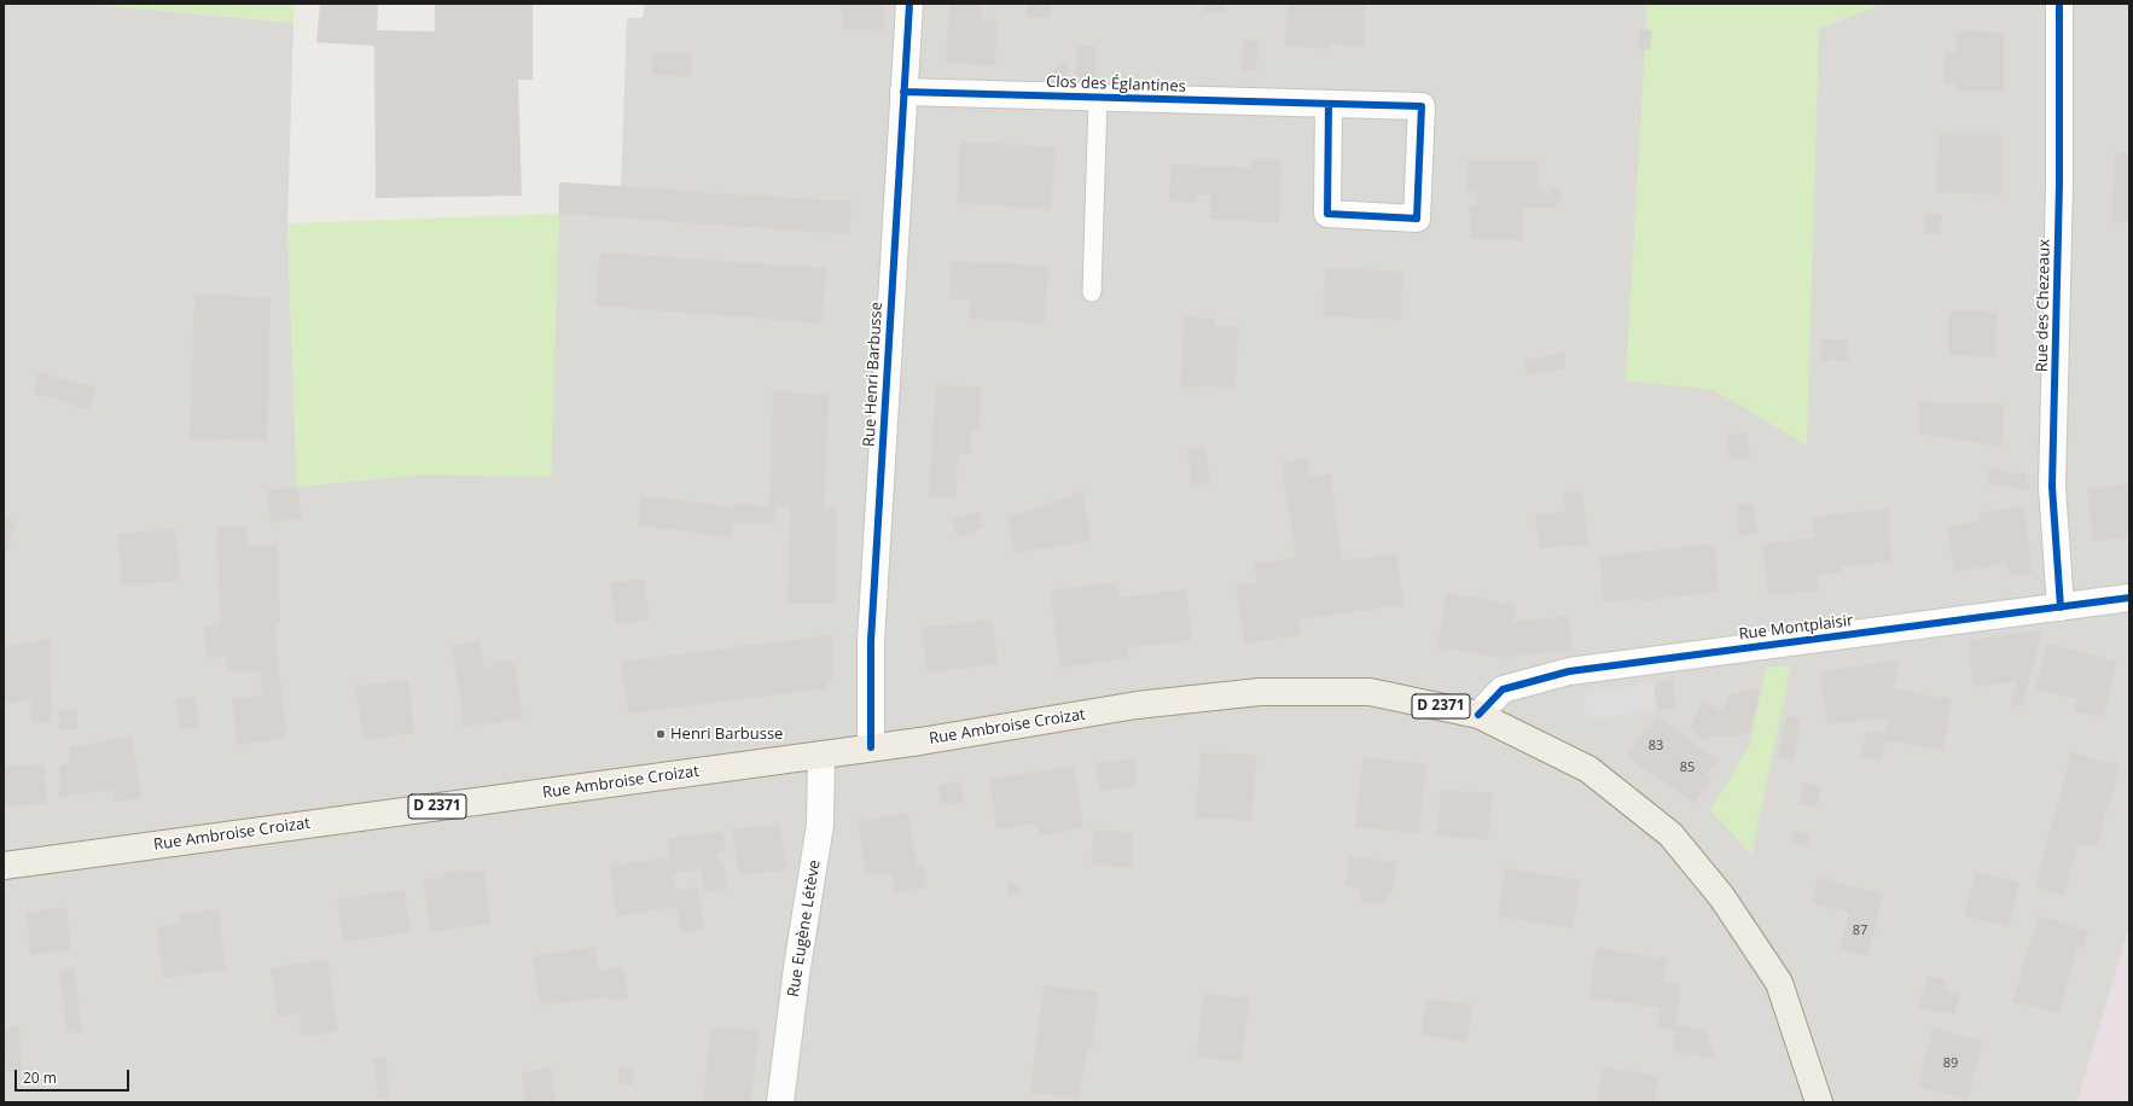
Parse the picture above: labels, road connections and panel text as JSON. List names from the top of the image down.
{
  "streets": {
    "main road": ["D 2371", "Rue Ambroise Croizat"],
    "street": [
      "Clos des Églantines",
      "Rue des Chezeaux",
      "Rue Henri Barbusse",
      "Rue Montplaisir",
      "Rue Eugène Létève"
    ]
  },
  "crossings": [
    ["Clos des Églantines", "Rue Henri Barbusse"],
    ["Rue des Chezeaux", "Rue Montplaisir"],
    ["Rue Henri Barbusse", "Rue Ambroise Croizat"],
    ["Rue Montplaisir", "Rue Ambroise Croizat"],
    ["Rue Ambroise Croizat", "Rue Eugène Létève"]
  ],
  "places": ["Henri Barbusse"],
  "house_numbers": [
    "83",
    "85",
    "87",
    "89"
  ],
  "scale_bar": "20 m"
}
